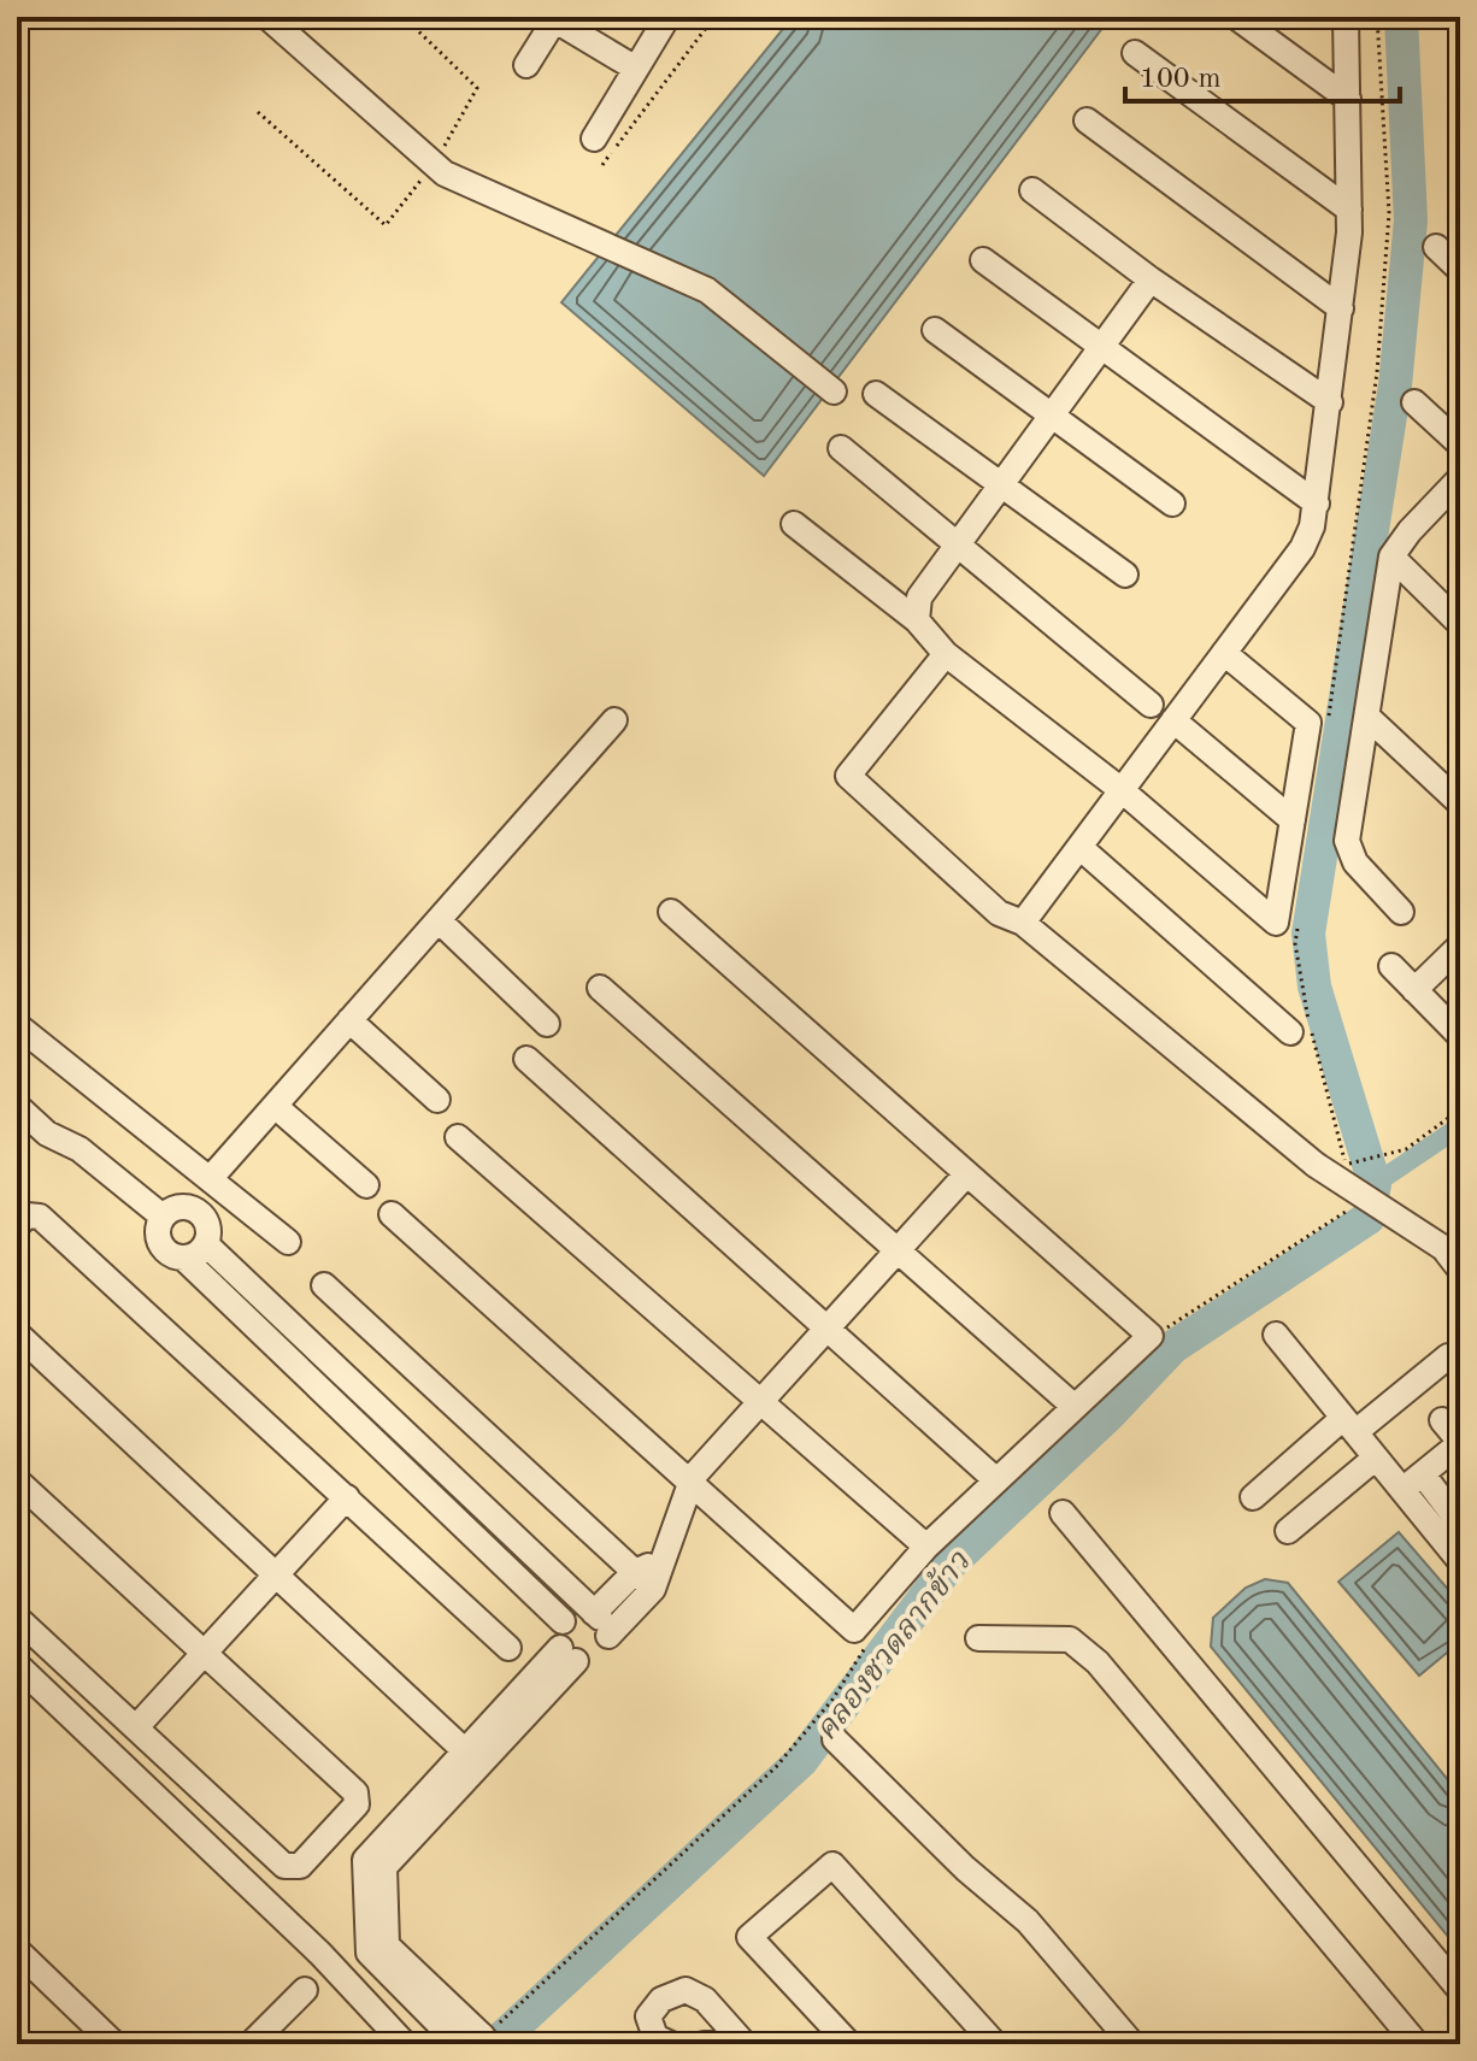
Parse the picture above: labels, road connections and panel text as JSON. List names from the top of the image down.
{
  "water": ["คลองชวดลากข้าว"],
  "scale_bar": "100 m"
}
